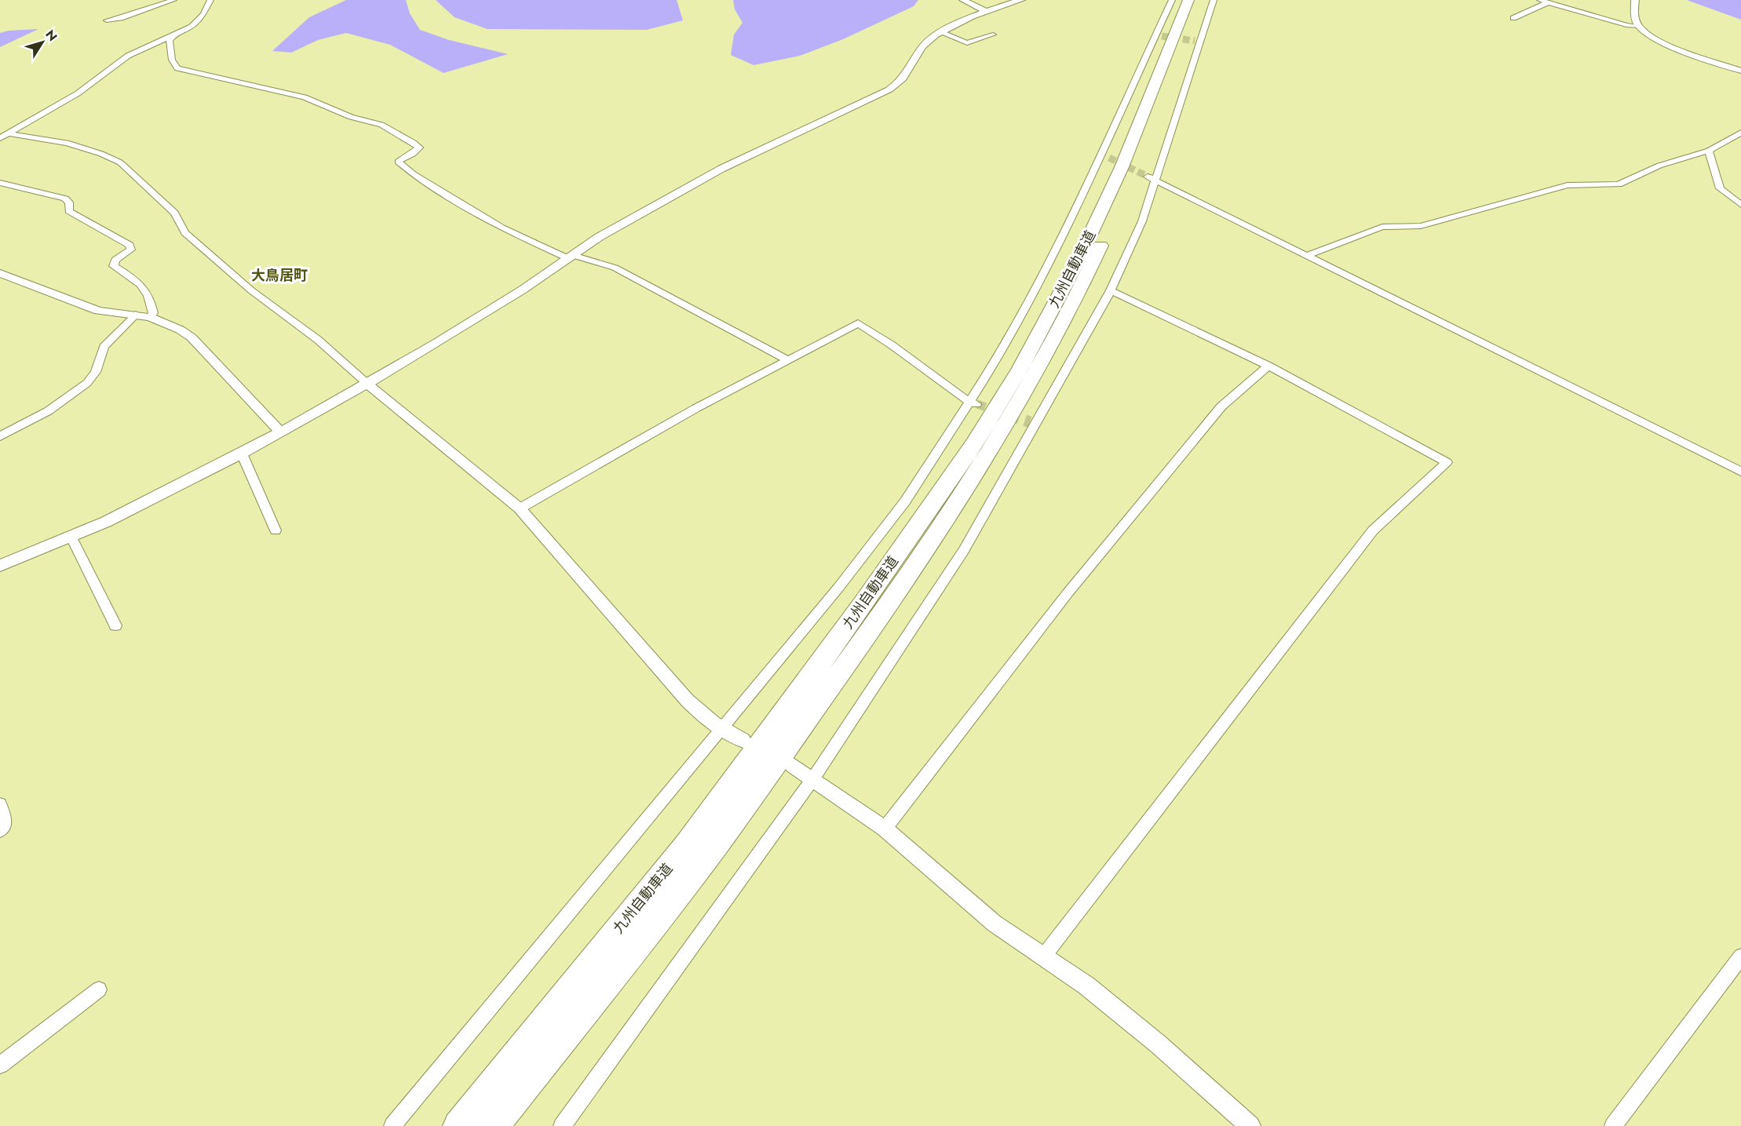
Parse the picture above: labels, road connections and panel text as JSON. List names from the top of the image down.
{
  "streets": {
    "highway": ["九州自動車道"]
  },
  "districts": ["大鳥居町"],
  "north": "top right"
}
